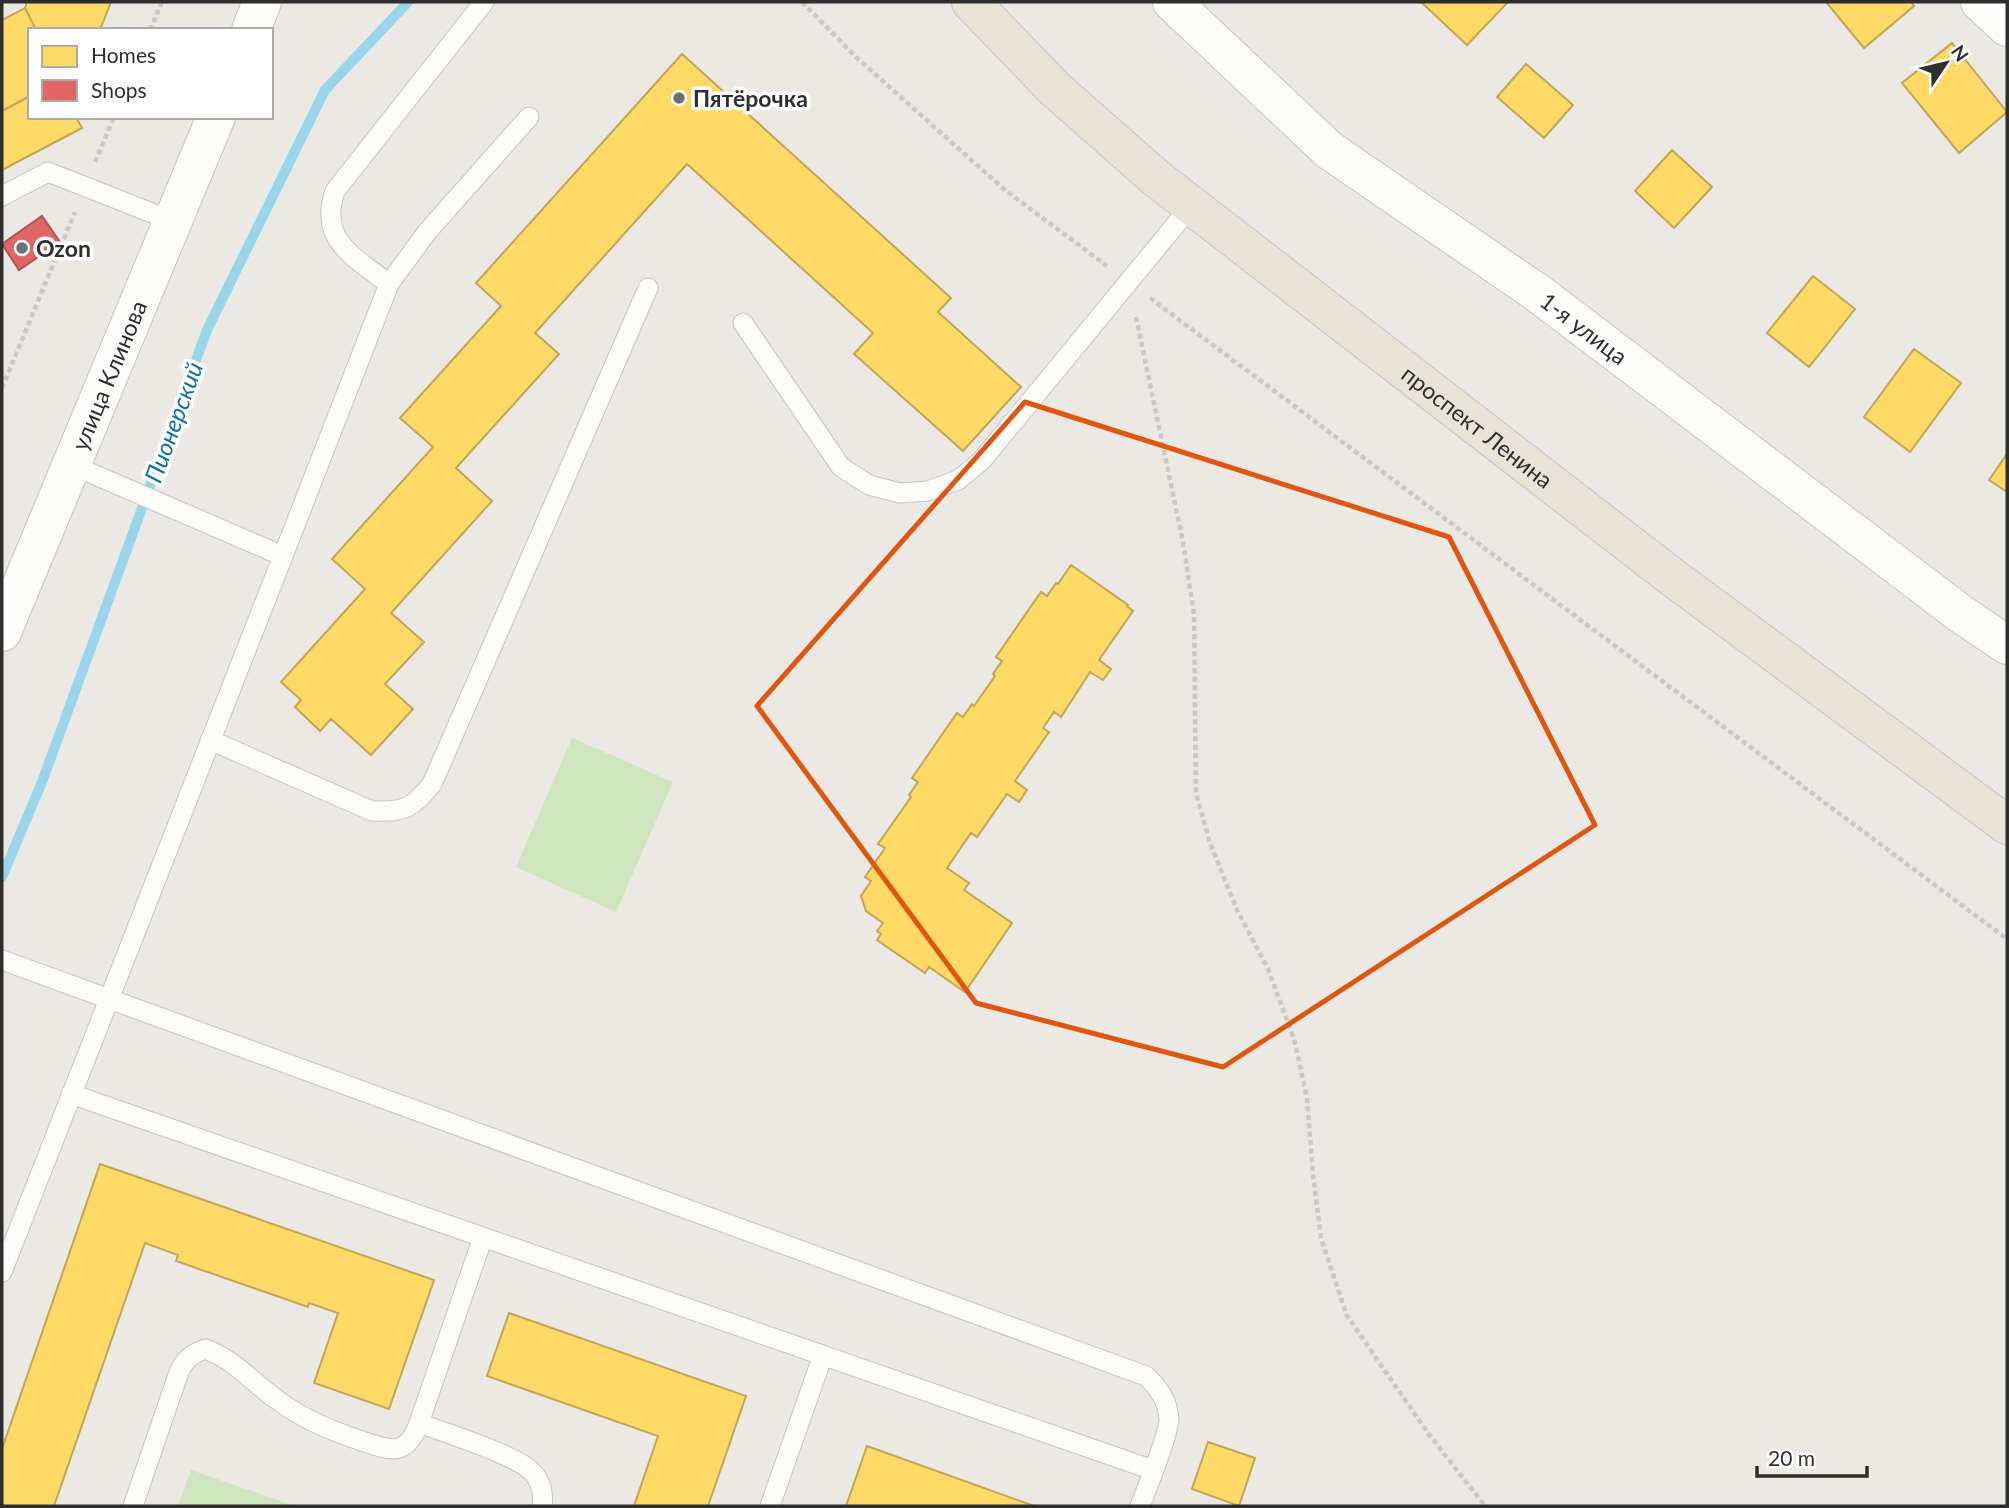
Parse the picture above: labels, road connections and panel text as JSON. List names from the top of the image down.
{
  "streets": {
    "main road": ["проспект Ленина"],
    "street": ["1-я улица", "улица Клинова"]
  },
  "water": ["Пионерский"],
  "places": ["Пятёрочка", "Ozon"],
  "legend": ["Homes", "Shops"],
  "scale_bar": "20 m",
  "north": "top right"
}
